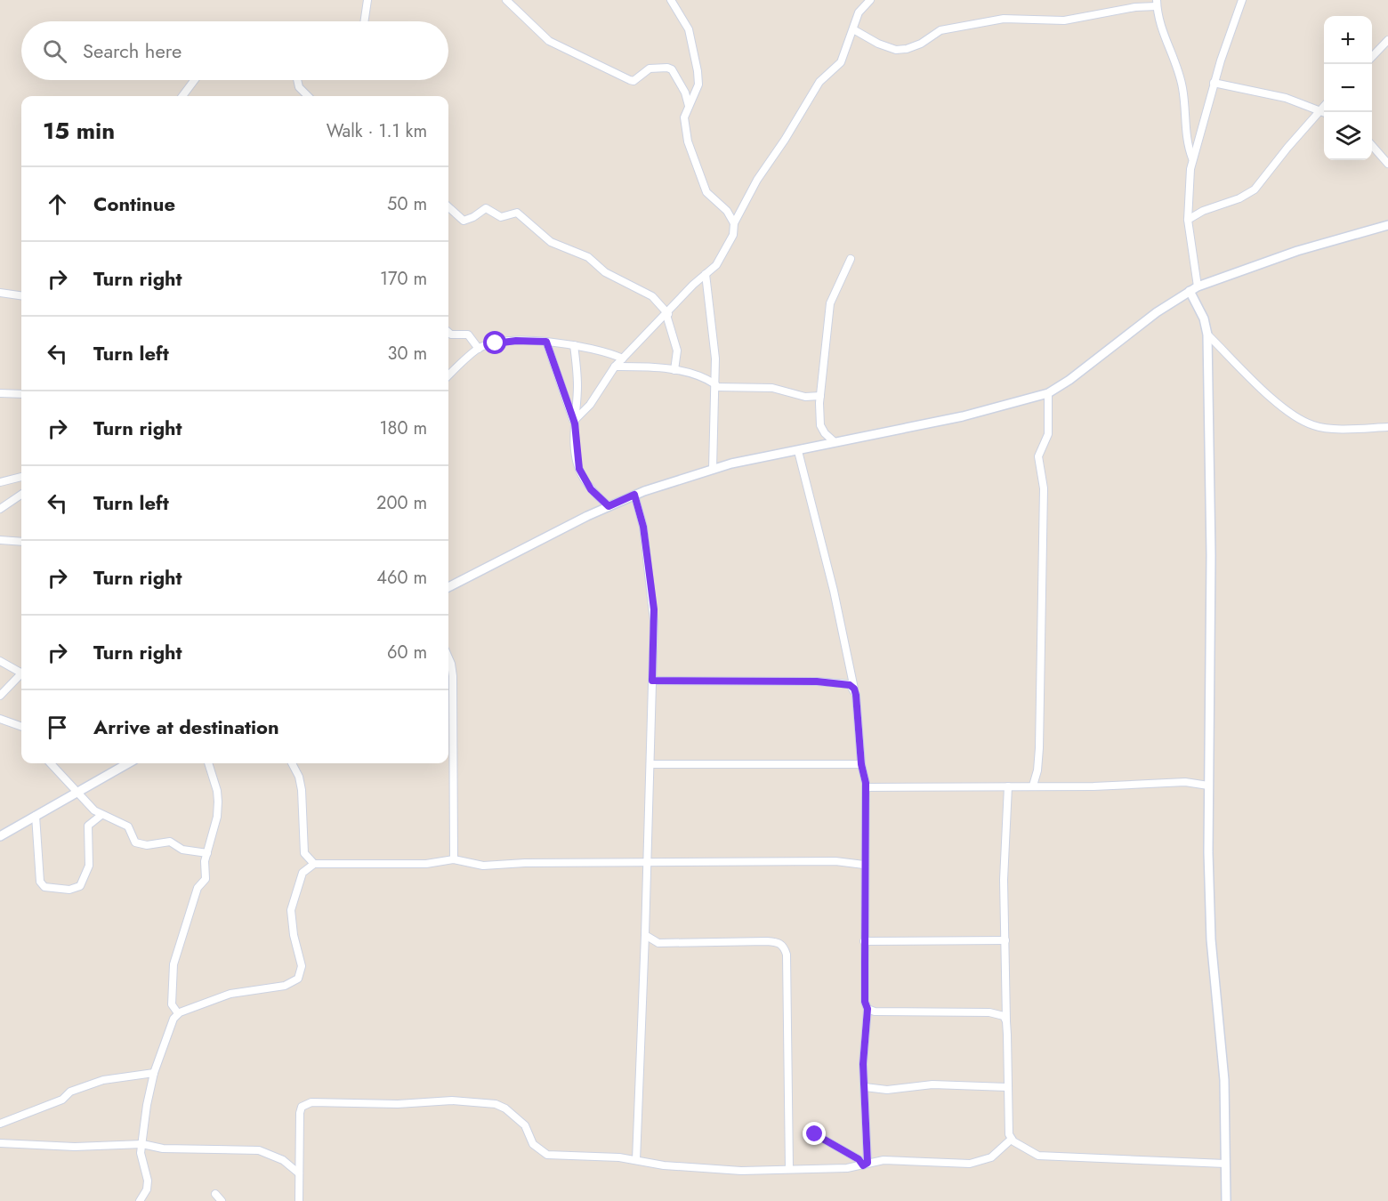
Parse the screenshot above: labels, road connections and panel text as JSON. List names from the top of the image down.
{
  "page": {
    "map_buttons": ["+", "−"],
    "search": "Search here",
    "heading": ["15 min", "Walk · 1.1 km"],
    "list": [
      ["Continue", "50 m"],
      ["Turn right", "170 m"],
      ["Turn left", "30 m"],
      ["Turn right", "180 m"],
      ["Turn left", "200 m"],
      ["Turn right", "460 m"],
      ["Turn right", "60 m"],
      "Arrive at destination"
    ]
  }
}
